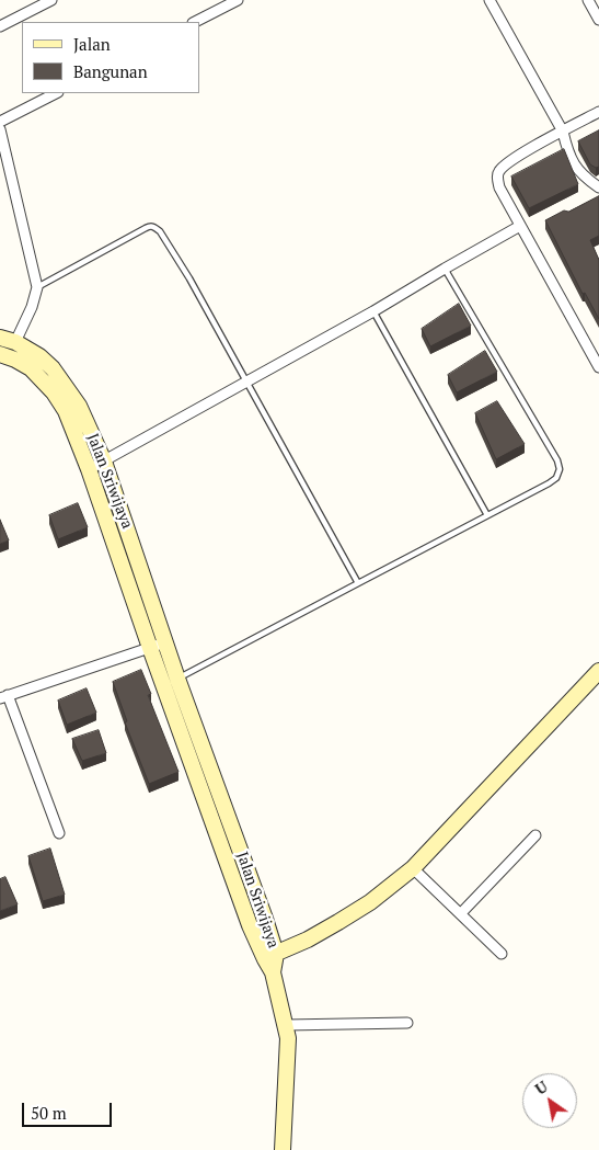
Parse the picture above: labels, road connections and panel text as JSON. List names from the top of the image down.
{
  "streets": {
    "main road": ["Jalan Sriwijaya"]
  },
  "legend": ["Jalan", "Bangunan"],
  "scale_bar": "50 m",
  "north": "top left"
}
